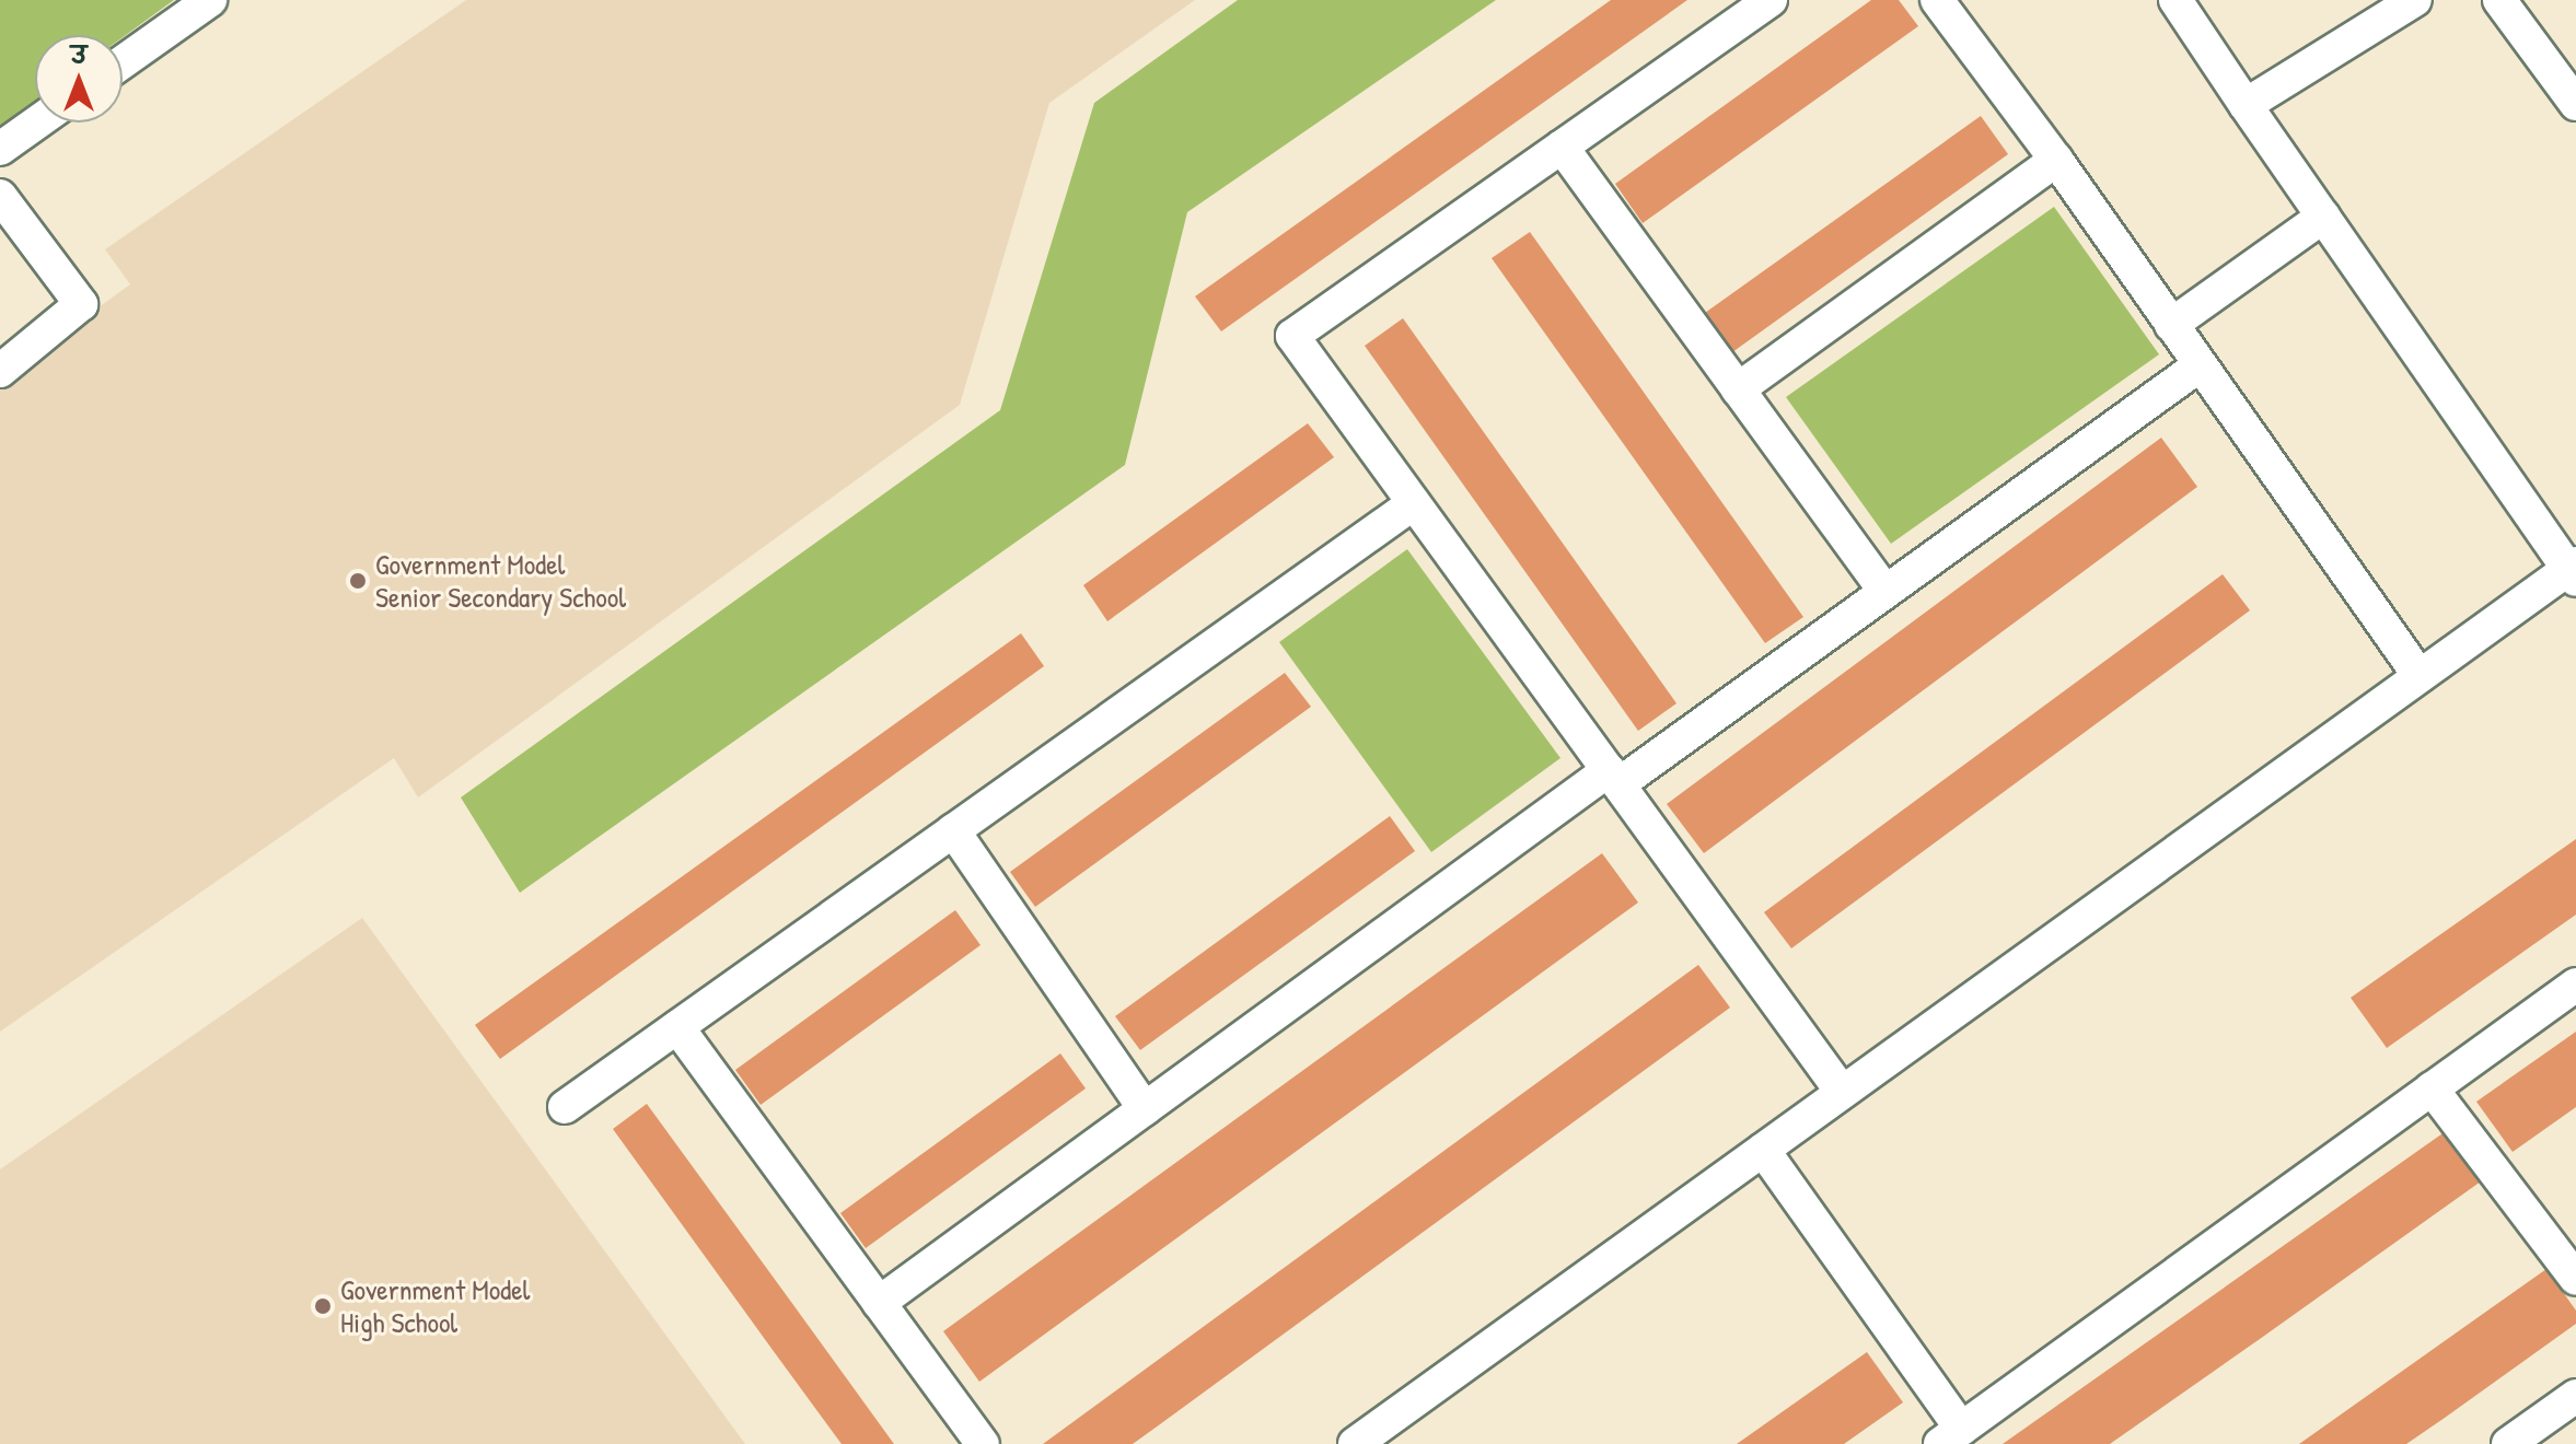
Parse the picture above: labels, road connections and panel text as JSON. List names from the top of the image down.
{
  "places": ["Government Model Senior Secondary School", "Government Model High School"],
  "north": "top"
}
